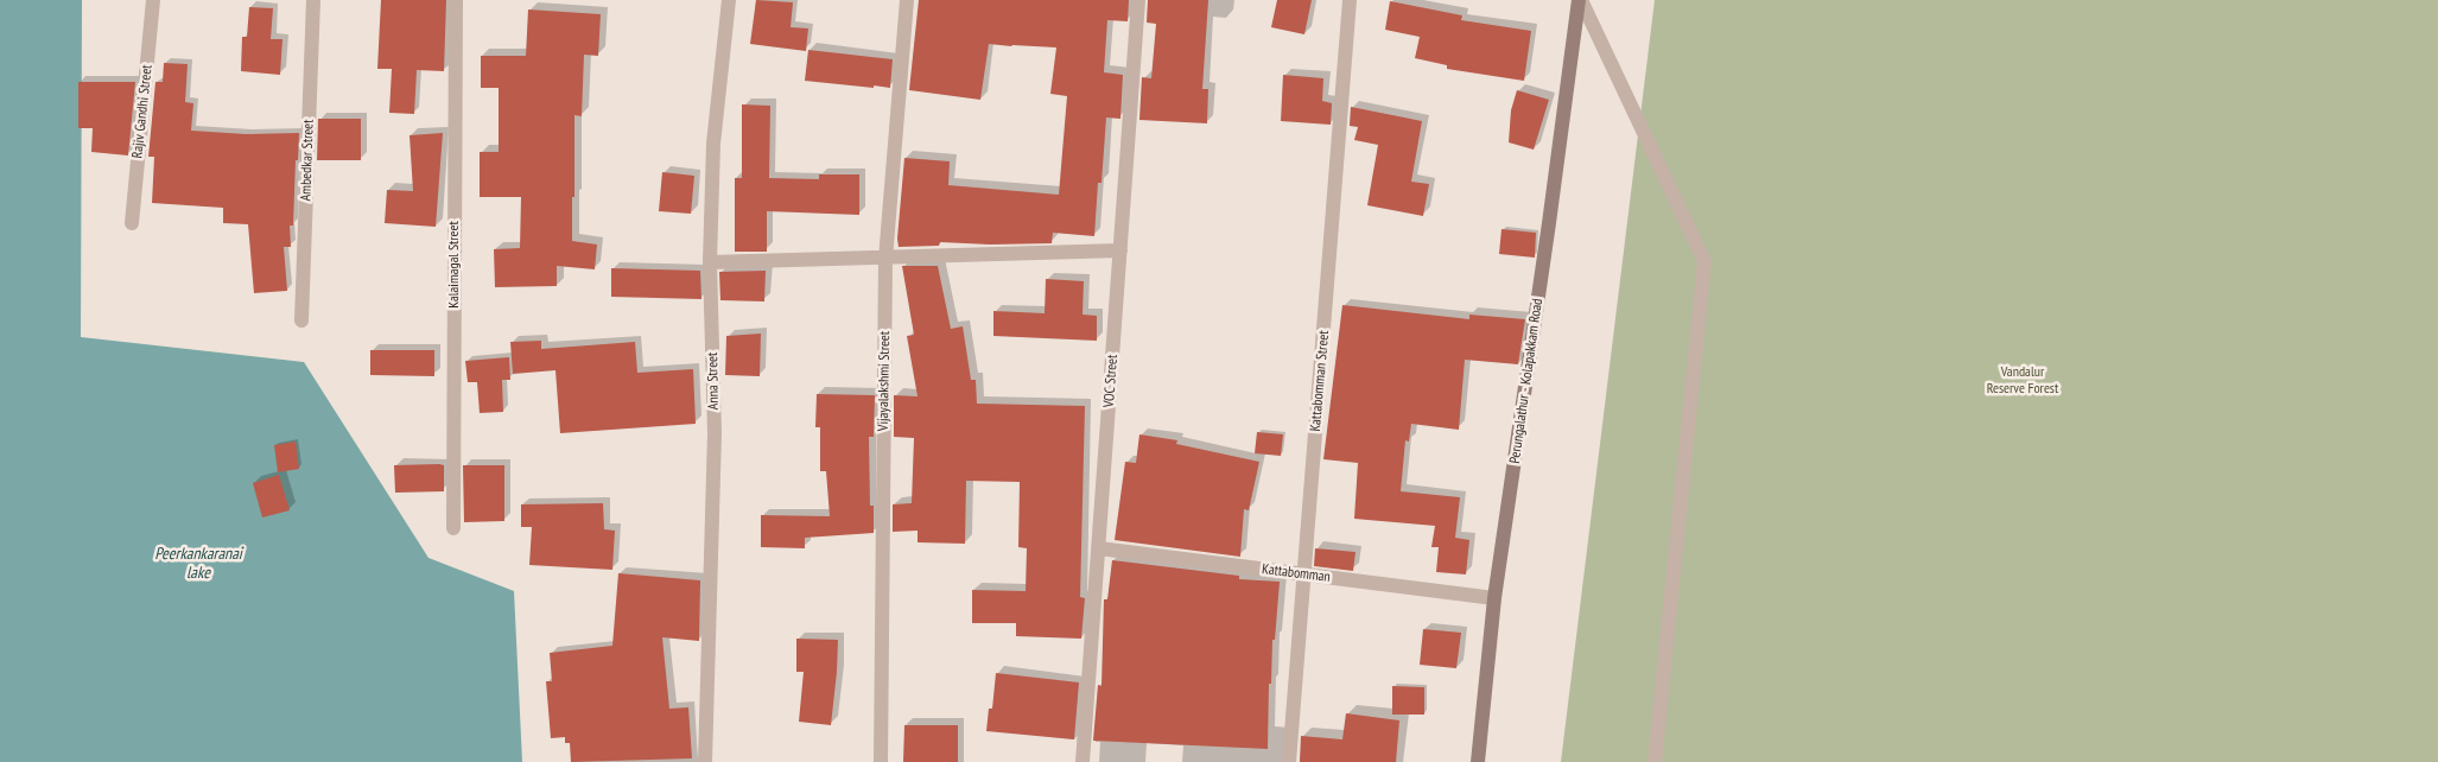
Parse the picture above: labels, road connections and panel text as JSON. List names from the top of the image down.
{
  "streets": {
    "main road": ["Perungalathur - Kolapakkam Road"],
    "street": [
      "Rajiv Gandhi Street",
      "Ambedkar Street",
      "Kalaimagal Street",
      "Anna Street",
      "Vijayalakshmi Street",
      "VOC Street",
      "Kattabomman Street",
      "Kattabomman"
    ]
  },
  "crossings": [
    ["VOC Street", "Kattabomman"],
    ["Kattabomman Street", "Kattabomman"],
    ["Perungalathur - Kolapakkam Road", "Kattabomman"]
  ],
  "water": ["Peerkankaranai lake"],
  "parks": ["Vandalur Reserve Forest"]
}
